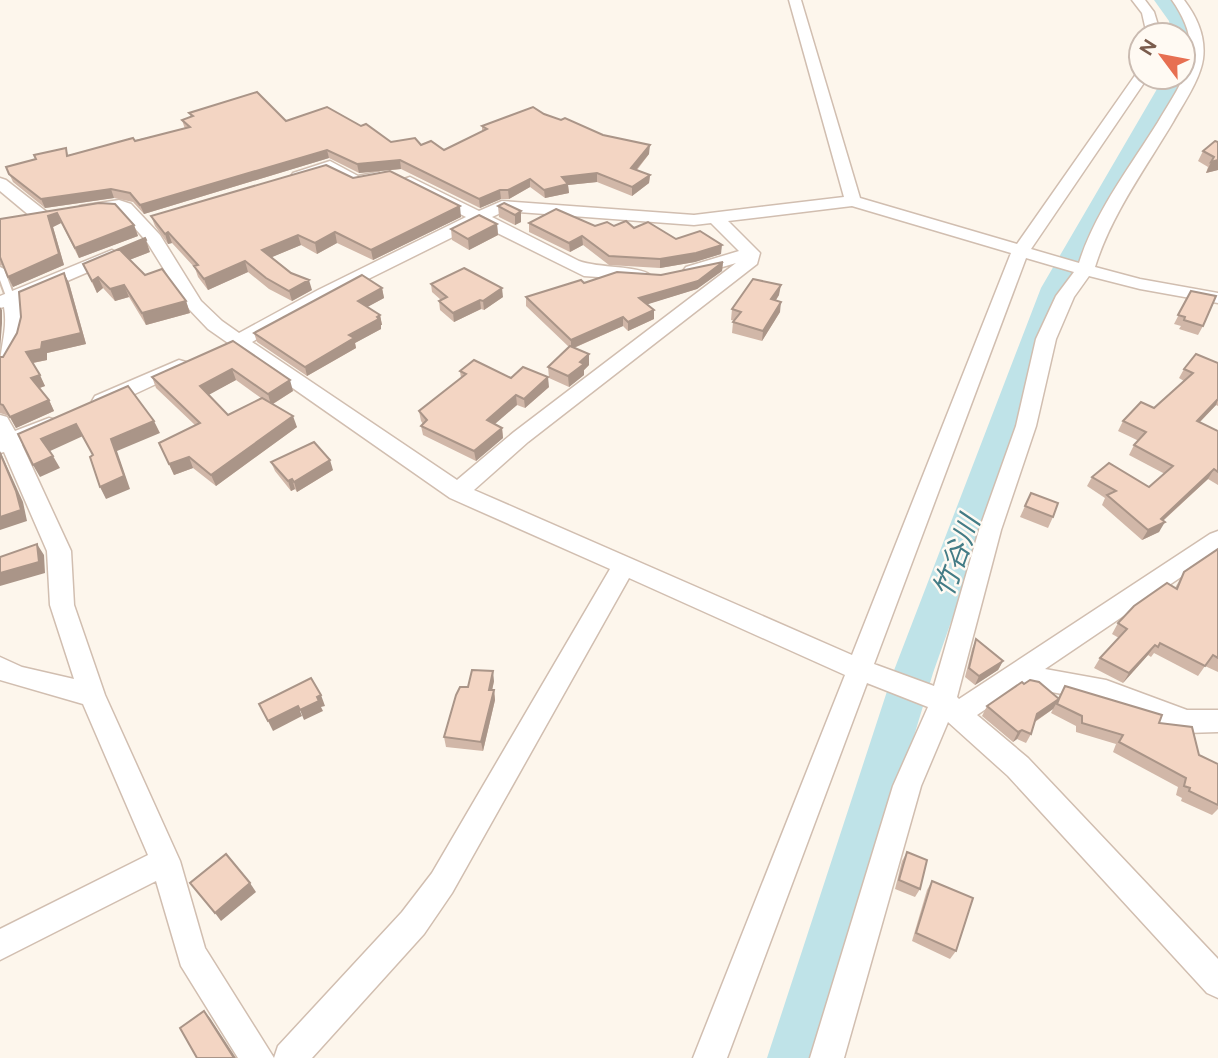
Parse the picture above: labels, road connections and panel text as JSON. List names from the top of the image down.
{
  "water": ["竹谷川"],
  "north": "top left"
}
